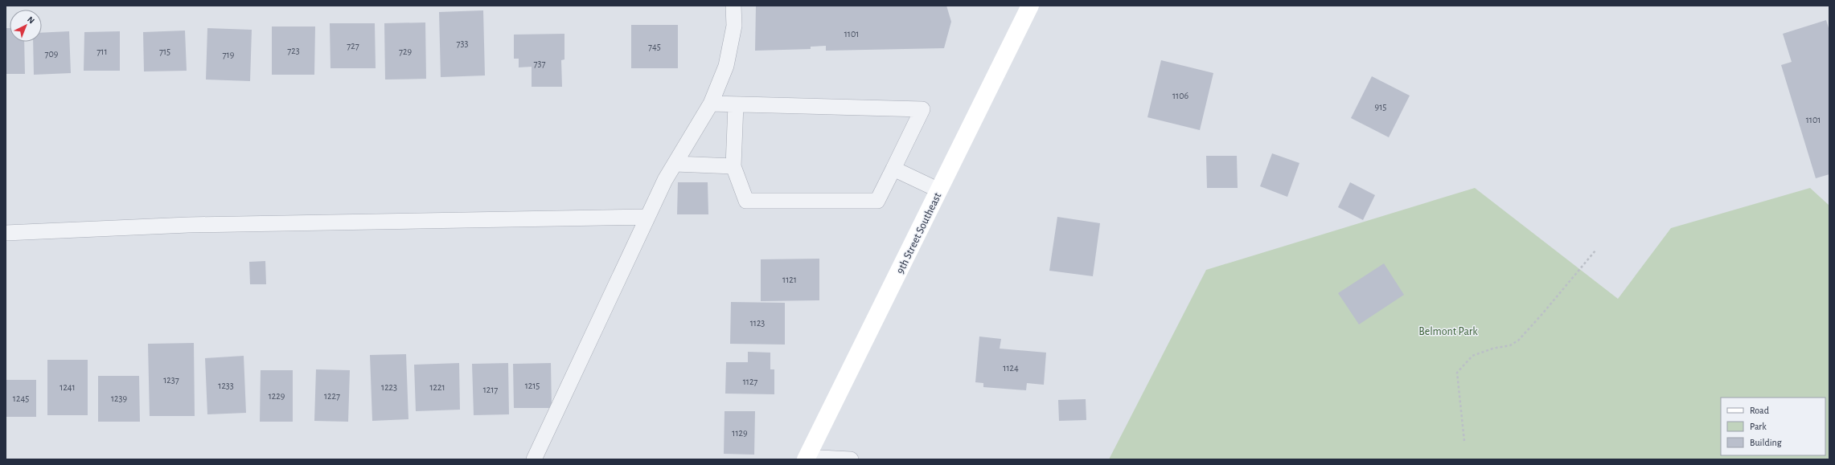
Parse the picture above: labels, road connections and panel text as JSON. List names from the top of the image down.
{
  "streets": {
    "street": ["9th Street Southeast"]
  },
  "parks": ["Belmont Park"],
  "house_numbers": [
    "1101",
    "733",
    "727",
    "745",
    "723",
    "711",
    "715",
    "729",
    "709",
    "719",
    "737",
    "1106",
    "915",
    "1101",
    "1121",
    "1123",
    "1124",
    "1237",
    "1127",
    "1233",
    "1215",
    "1241",
    "1223",
    "1221",
    "1217",
    "1229",
    "1227",
    "1245",
    "1239",
    "1129"
  ],
  "legend": ["Road", "Park", "Building"],
  "north": "top right"
}
